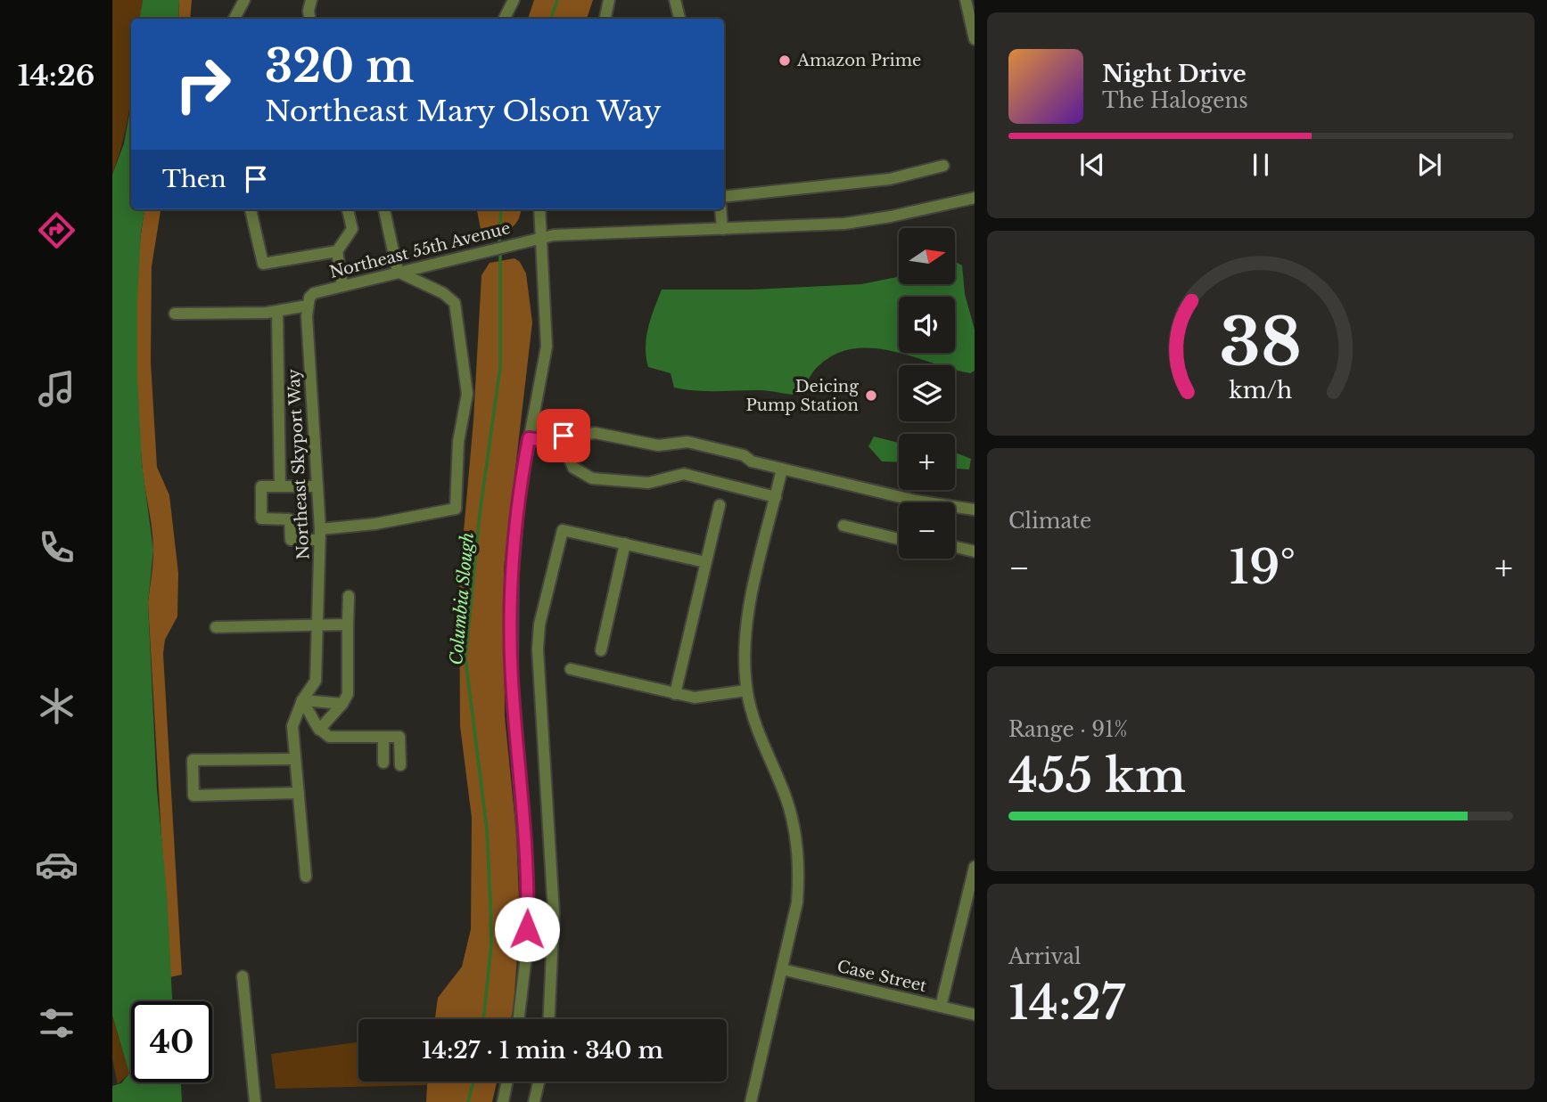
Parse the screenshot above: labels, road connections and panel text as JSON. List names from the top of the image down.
{
  "streets": {
    "street": ["Northeast 55th Avenue", "Northeast Skyport Way", "Case Street"]
  },
  "crossings": [
    ["Northeast 55th Avenue", "Northeast Skyport Way"]
  ],
  "water": ["Columbia Slough"],
  "places": ["Amazon Prime", "Deicing Pump Station"],
  "north": "right",
  "page": {
    "tabs": "14:26",
    "turn": ["320 m", "Northeast Mary Olson Way"],
    "song": ["Night Drive", "The Halogens"],
    "then": "Then",
    "map_buttons": ["+", "−"],
    "tile": [
      "Climate",
      ["Range · 91%", "455 km"],
      ["Arrival", "14:27"]
    ],
    "heat": ["−", "19°", "+"],
    "limit": "40",
    "trip": "14:27 · 1 min · 340 m",
    "gauge": ["38", "km/h"]
  }
}
